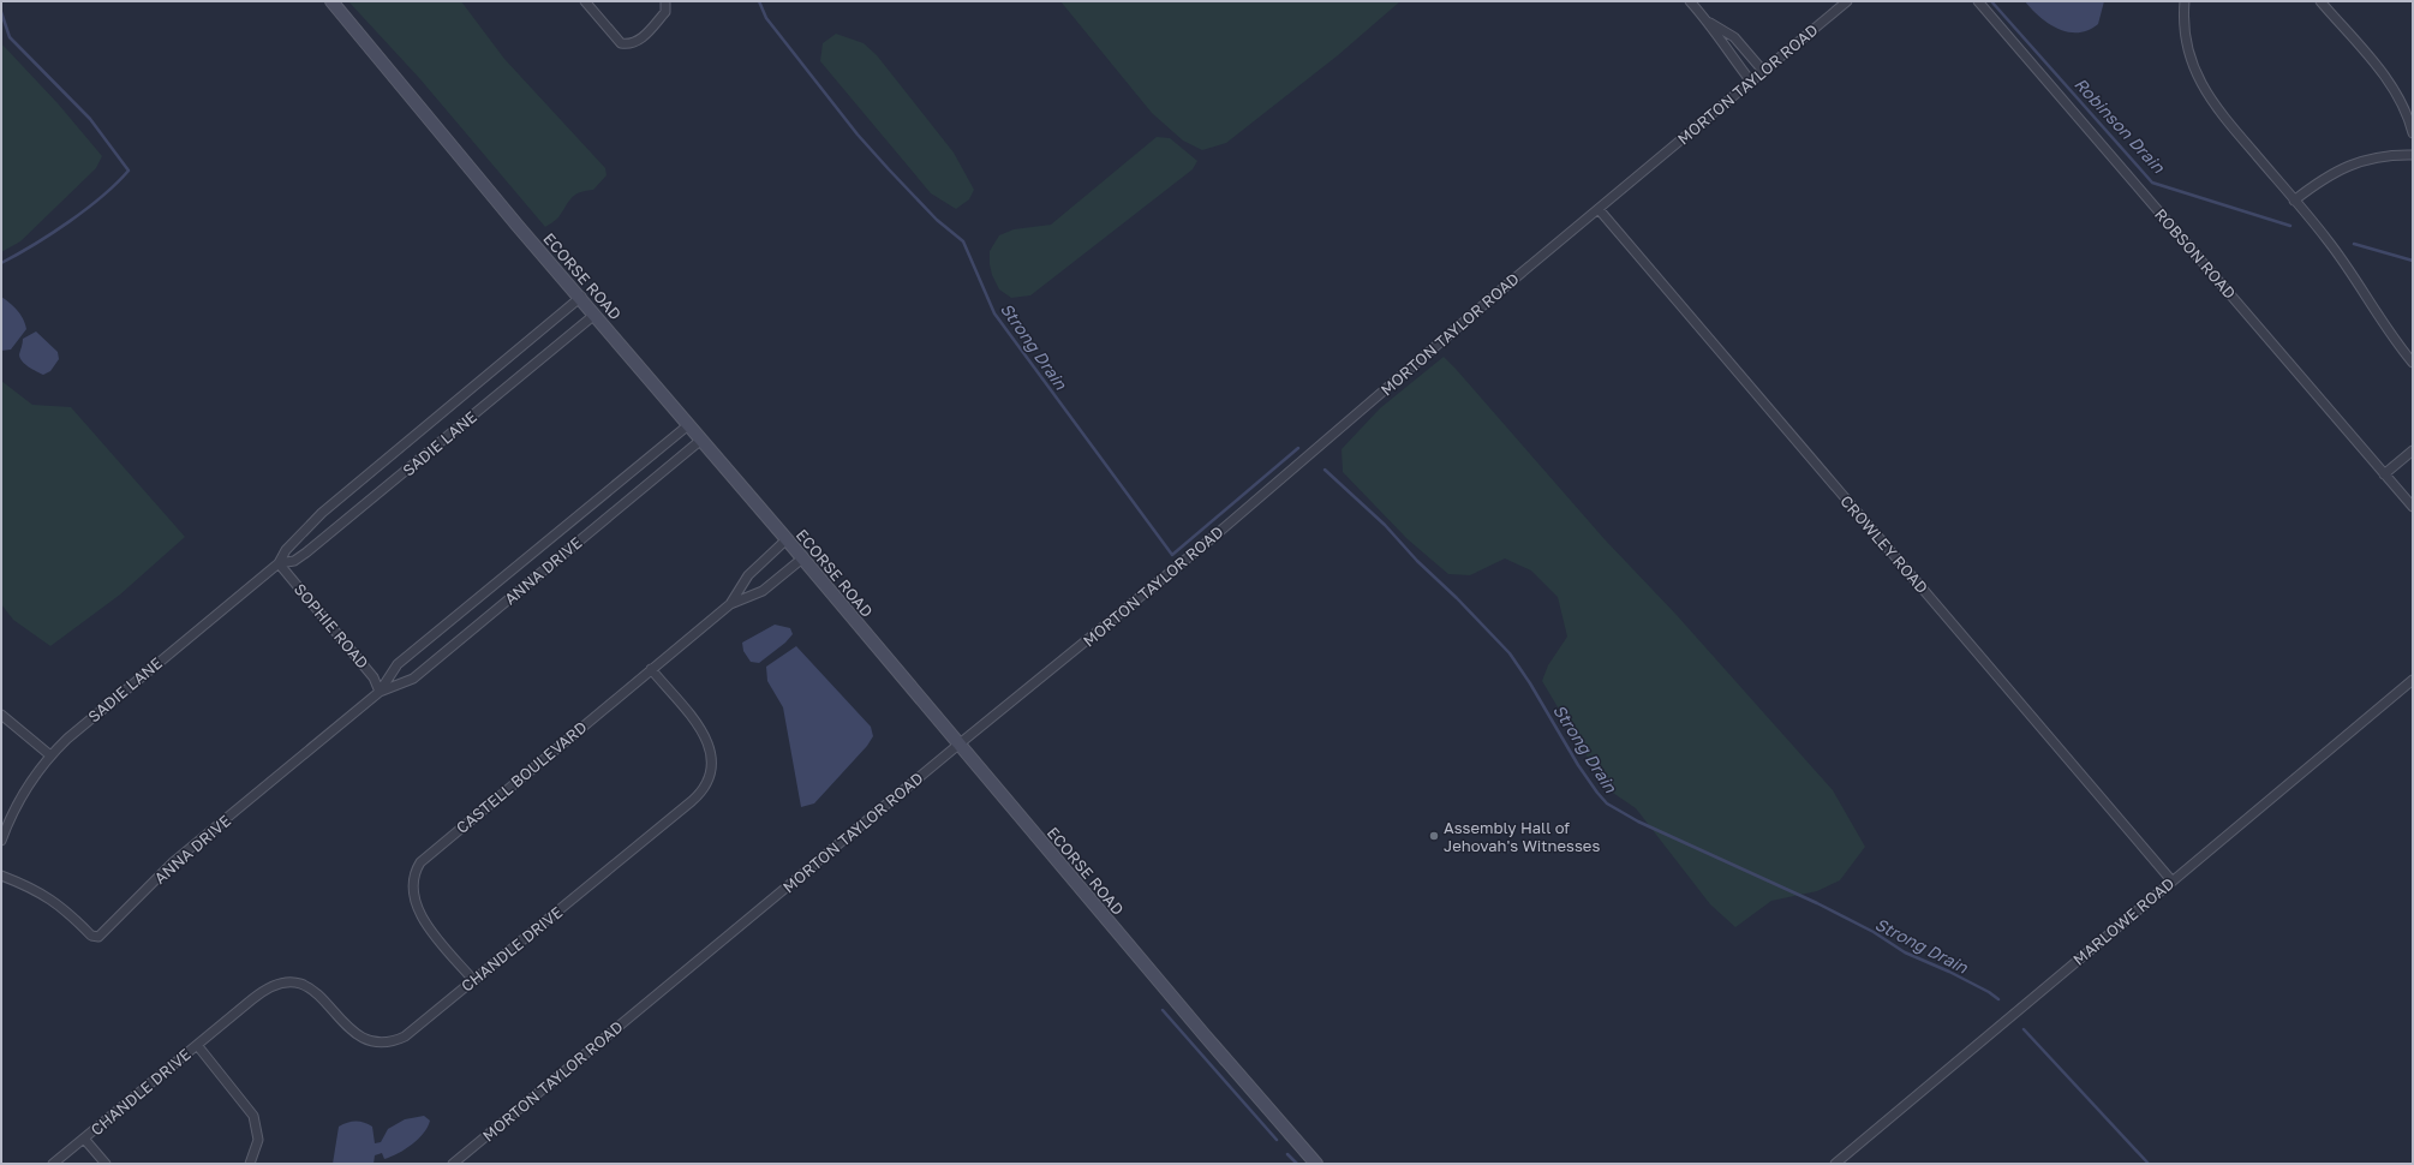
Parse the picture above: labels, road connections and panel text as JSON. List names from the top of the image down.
{
  "streets": {
    "main road": ["ECORSE ROAD"],
    "street": [
      "MORTON TAYLOR ROAD",
      "ROBSON ROAD",
      "SADIE LANE",
      "CROWLEY ROAD",
      "ANNA DRIVE",
      "SOPHIE ROAD",
      "CASTELL BOULEVARD",
      "MARLOWE ROAD",
      "CHANDLE DRIVE"
    ]
  },
  "crossings": [
    ["MORTON TAYLOR ROAD", "ECORSE ROAD"],
    ["MORTON TAYLOR ROAD", "CROWLEY ROAD"],
    ["ECORSE ROAD", "SADIE LANE"],
    ["ECORSE ROAD", "ANNA DRIVE"],
    ["ECORSE ROAD", "CASTELL BOULEVARD"],
    ["SADIE LANE", "SOPHIE ROAD"],
    ["CROWLEY ROAD", "MARLOWE ROAD"],
    ["ANNA DRIVE", "SOPHIE ROAD"],
    ["CASTELL BOULEVARD", "CHANDLE DRIVE"]
  ],
  "water": ["Robinson Drain", "Strong Drain"],
  "places": ["Assembly Hall of Jehovah's Witnesses"]
}
